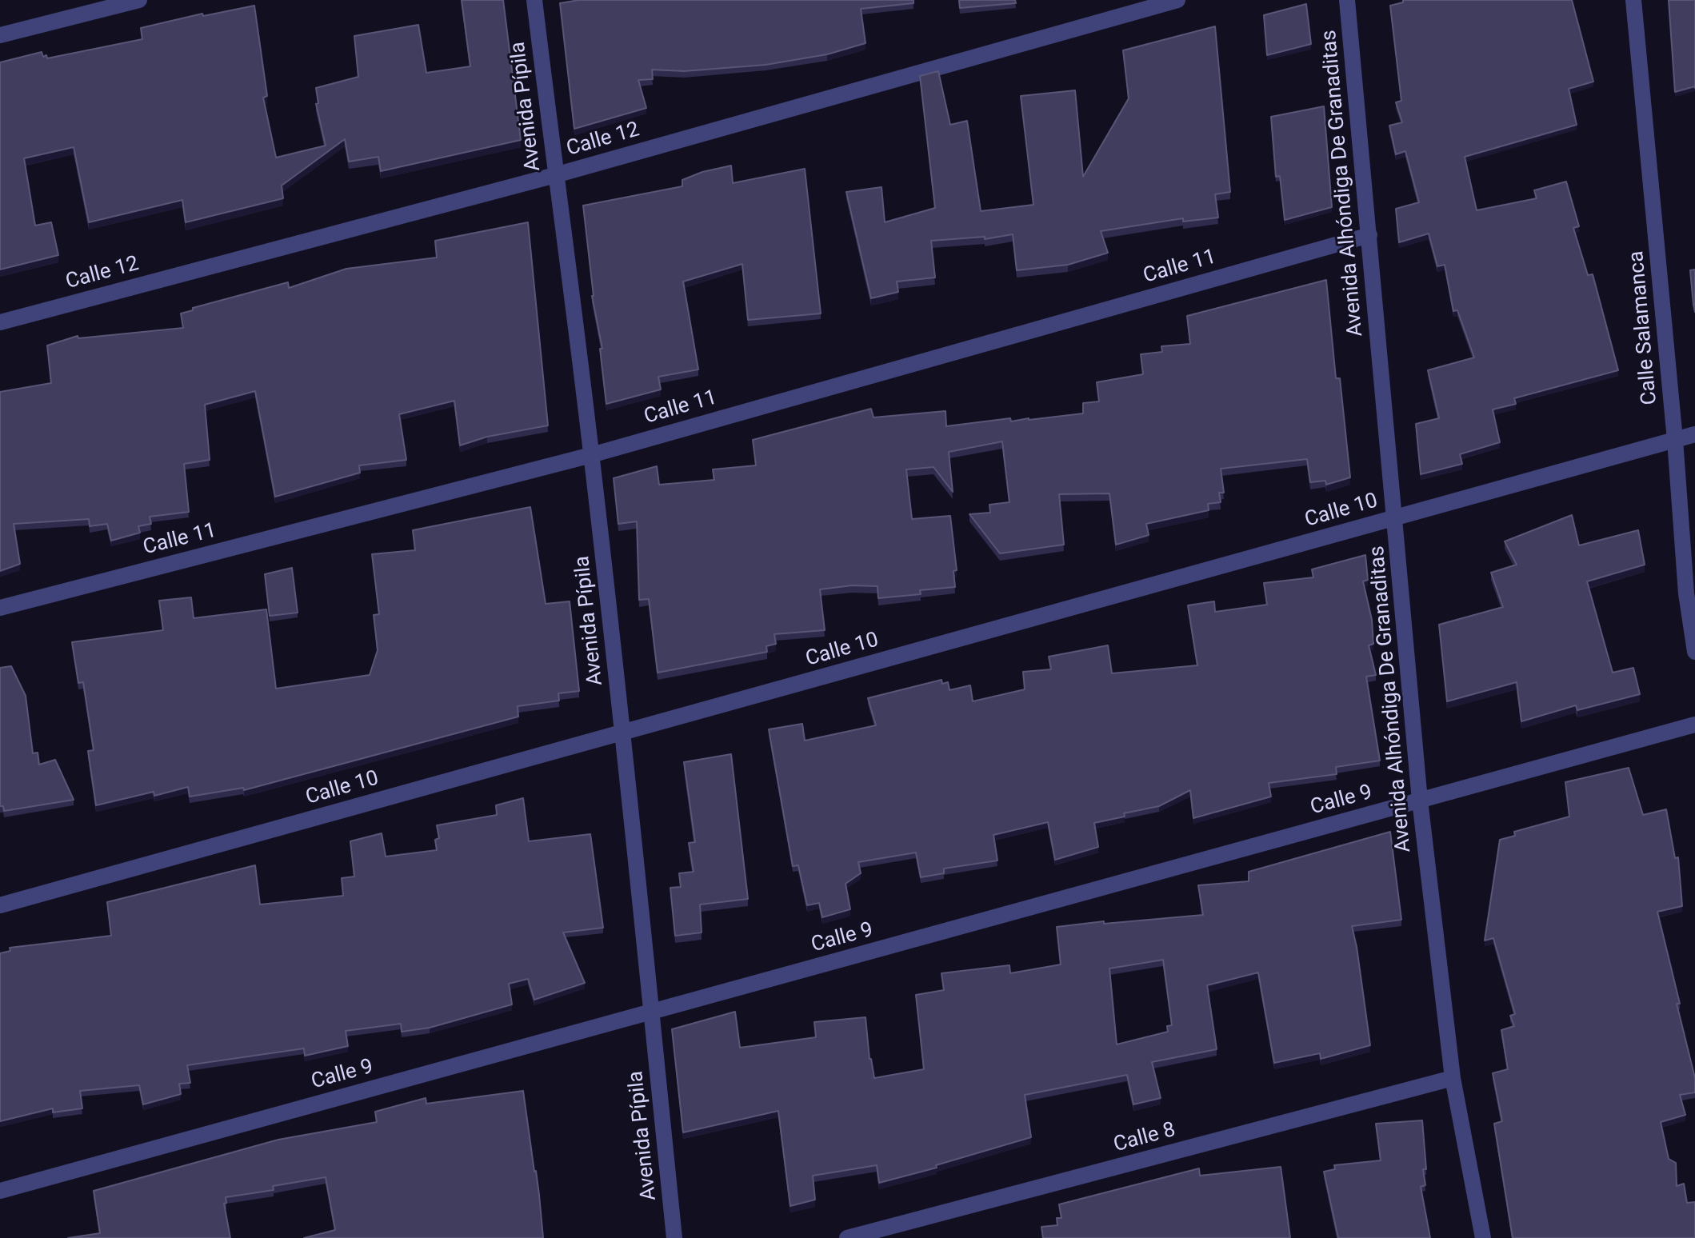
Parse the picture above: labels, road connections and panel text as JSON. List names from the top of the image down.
{
  "streets": {
    "street": [
      "Avenida Pípila",
      "Calle 12",
      "Avenida Alhóndiga De Granaditas",
      "Calle 11",
      "Calle Salamanca",
      "Calle 10",
      "Calle 9",
      "Calle 8"
    ]
  },
  "crossings": [
    ["Avenida Pípila", "Calle 12"],
    ["Avenida Pípila", "Calle 11"],
    ["Avenida Pípila", "Calle 10"],
    ["Avenida Pípila", "Calle 9"],
    ["Avenida Alhóndiga De Granaditas", "Calle 11"],
    ["Avenida Alhóndiga De Granaditas", "Calle 10"],
    ["Avenida Alhóndiga De Granaditas", "Calle 9"],
    ["Avenida Alhóndiga De Granaditas", "Calle 8"],
    ["Calle Salamanca", "Calle 10"]
  ]
}
